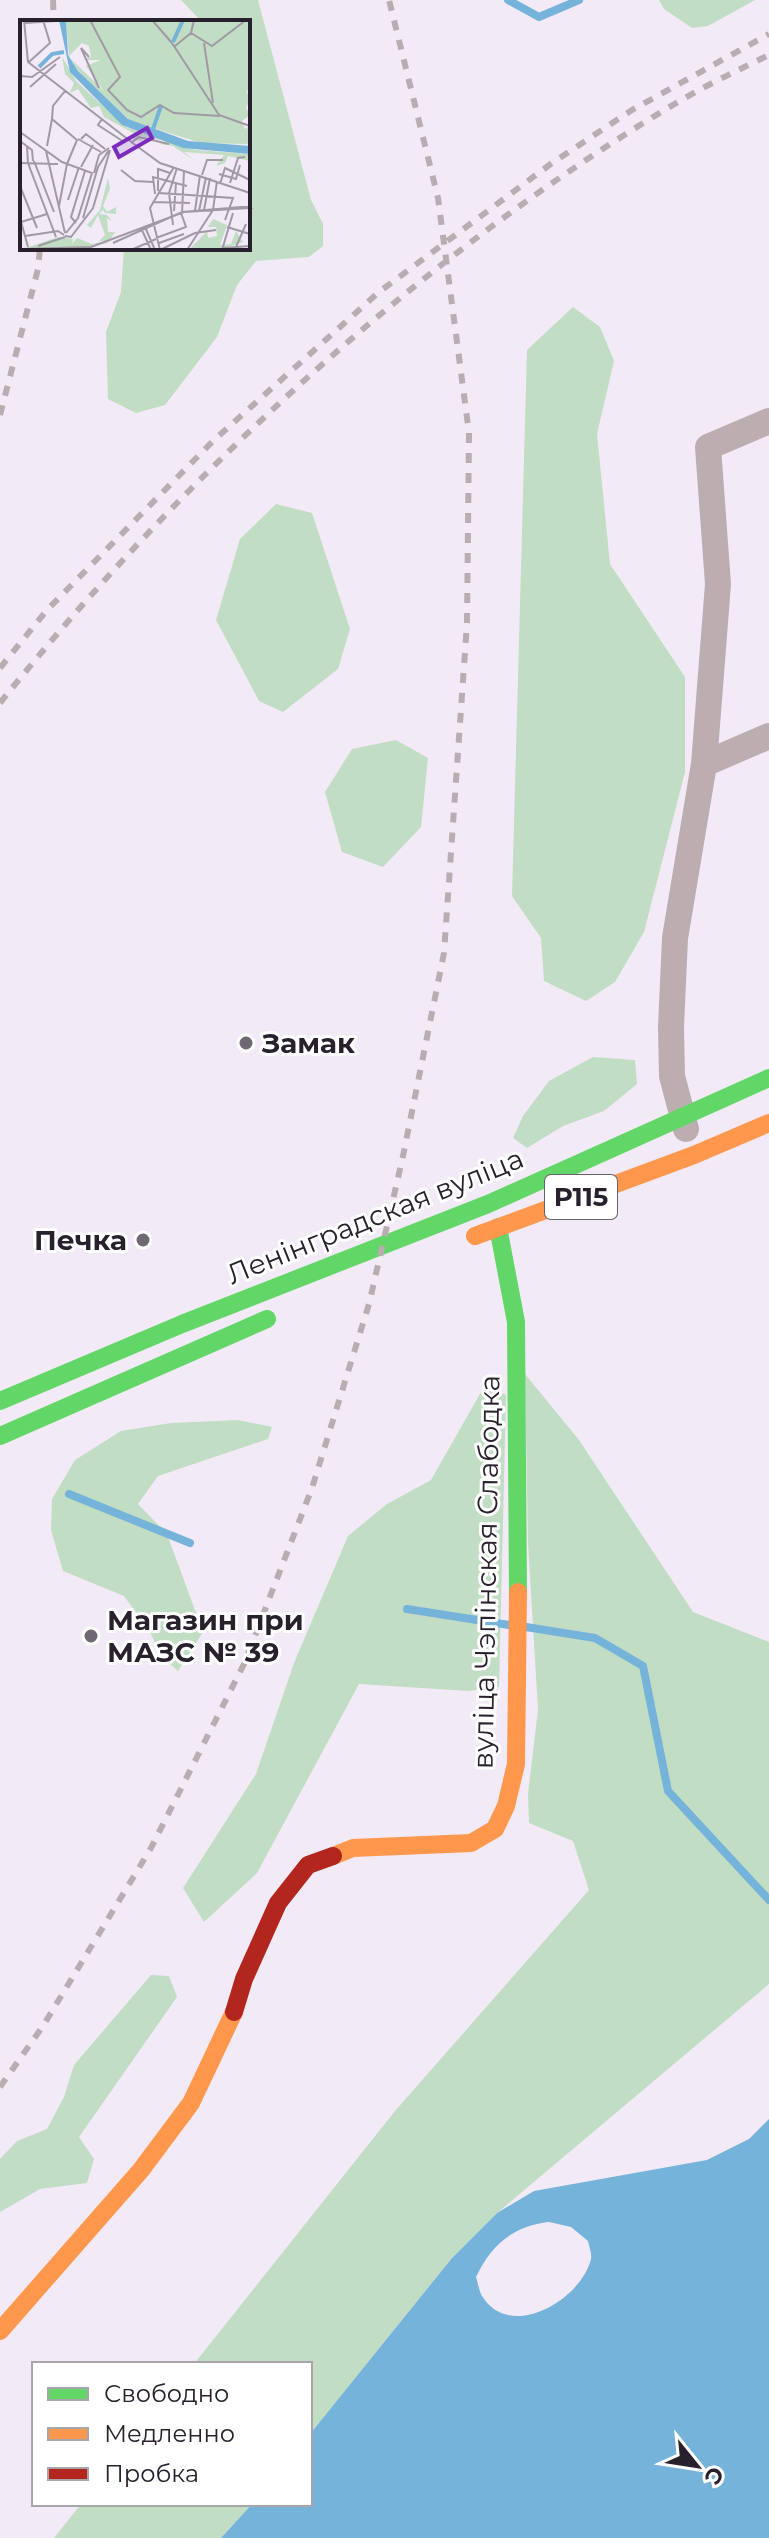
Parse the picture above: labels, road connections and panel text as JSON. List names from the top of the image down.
{
  "streets": {
    "main road": ["Р115", "Ленінградская вуліца", "вуліца Чэпінская Слабодка"]
  },
  "crossings": [
    ["Ленінградская вуліца", "вуліца Чэпінская Слабодка"]
  ],
  "places": ["Замак", "Печка", "Магазин при МАЗС № 39"],
  "legend": ["Свободно", "Медленно", "Пробка"],
  "north": "bottom right"
}
